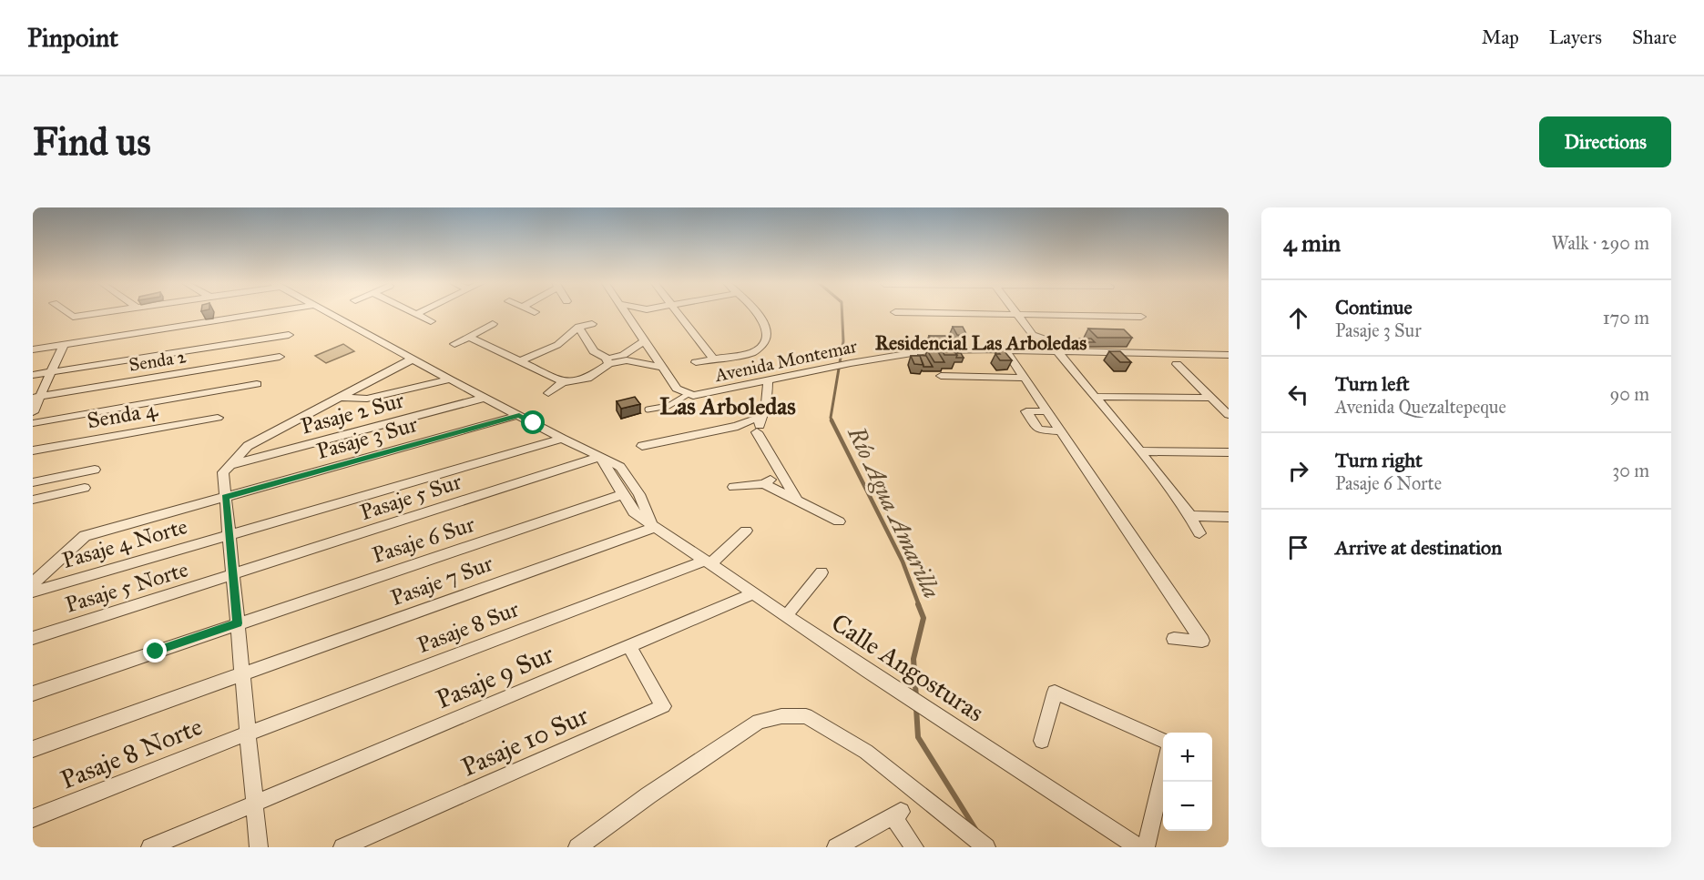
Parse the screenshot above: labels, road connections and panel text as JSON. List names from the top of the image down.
{
  "streets": {
    "street": [
      "Senda 2",
      "Avenida Montemar",
      "Pasaje 2 Sur",
      "Senda 4",
      "Pasaje 3 Sur",
      "Pasaje 5 Sur",
      "Pasaje 6 Sur",
      "Pasaje 4 Norte",
      "Pasaje 7 Sur",
      "Pasaje 5 Norte",
      "Pasaje 8 Sur",
      "Calle Angosturas",
      "Pasaje 9 Sur",
      "Pasaje 10 Sur",
      "Pasaje 8 Norte"
    ]
  },
  "crossings": [
    ["Pasaje 5 Sur", "Pasaje 5 Norte"],
    ["Pasaje 5 Sur", "Calle Angosturas"],
    ["Pasaje 6 Sur", "Calle Angosturas"],
    ["Pasaje 7 Sur", "Calle Angosturas"],
    ["Pasaje 8 Sur", "Calle Angosturas"],
    ["Pasaje 8 Sur", "Pasaje 8 Norte"],
    ["Calle Angosturas", "Pasaje 9 Sur"],
    ["Pasaje 9 Sur", "Pasaje 10 Sur"]
  ],
  "districts": ["Residencial Las Arboledas", "Las Arboledas"],
  "water": ["Río Agua Amarilla"],
  "page": {
    "header": "Pinpoint",
    "nav": ["Map", "Layers", "Share"],
    "buttons": "Directions",
    "title": "Find us",
    "heading": ["4 min", "Walk · 290 m"],
    "list": [
      ["Continue", "Pasaje 3 Sur", "170 m"],
      ["Turn left", "Avenida Quezaltepeque", "90 m"],
      ["Turn right", "Pasaje 6 Norte", "30 m"],
      "Arrive at destination"
    ],
    "map_buttons": ["+", "−"]
  }
}
